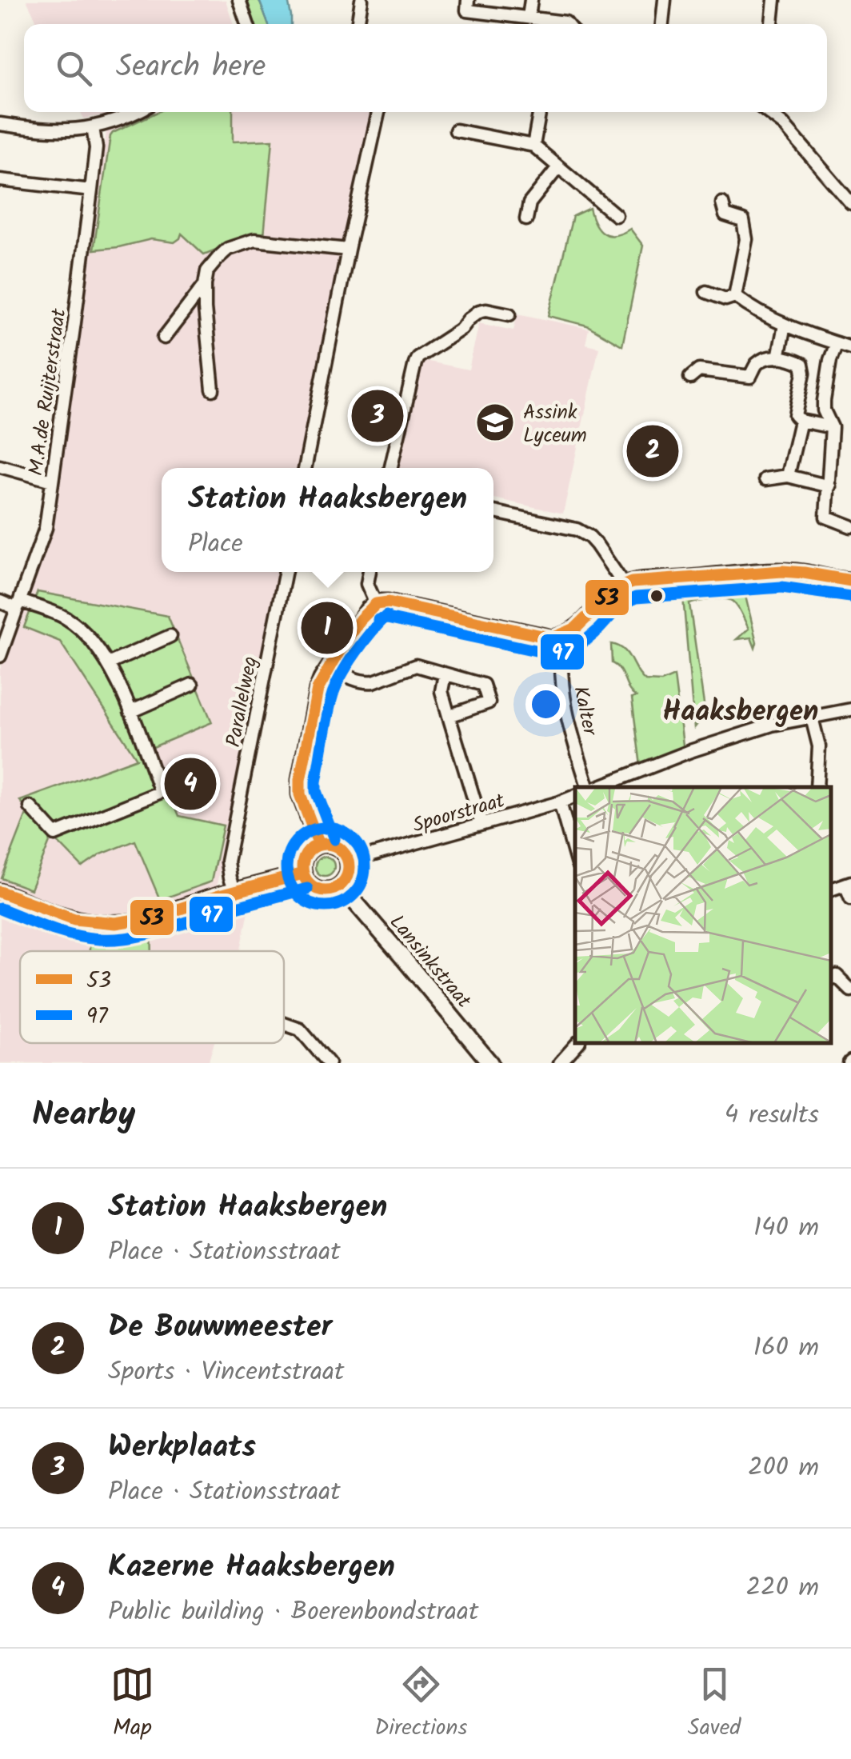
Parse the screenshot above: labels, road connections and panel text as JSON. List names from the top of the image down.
{
  "streets": {
    "street": [
      "M.A.de Ruijterstraat",
      "Parallelweg",
      "Kalter",
      "Spoorstraat",
      "Lansinkstraat"
    ]
  },
  "crossings": [
    ["Spoorstraat", "Lansinkstraat"]
  ],
  "districts": ["Haaksbergen"],
  "places": {
    "school or university": ["Assink Lyceum"]
  },
  "lines": ["transit line 53", "transit line 97"],
  "legend": ["53", "97"],
  "page": {
    "search": "Search here",
    "pins": [
      "3",
      "2",
      "1",
      "4"
    ],
    "popup": ["Station Haaksbergen", "Place"],
    "heading": ["Nearby", "4 results"],
    "list": [
      {
        "mark": "1",
        "name": "Station Haaksbergen",
        "note": "Place · Stationsstraat",
        "value": "140 m"
      },
      {
        "mark": "2",
        "name": "De Bouwmeester",
        "note": "Sports · Vincentstraat",
        "value": "160 m"
      },
      {
        "mark": "3",
        "name": "Werkplaats",
        "note": "Place · Stationsstraat",
        "value": "200 m"
      },
      {
        "mark": "4",
        "name": "Kazerne Haaksbergen",
        "note": "Public building · Boerenbondstraat",
        "value": "220 m"
      }
    ],
    "nav": ["Map", "Directions", "Saved"]
  }
}
